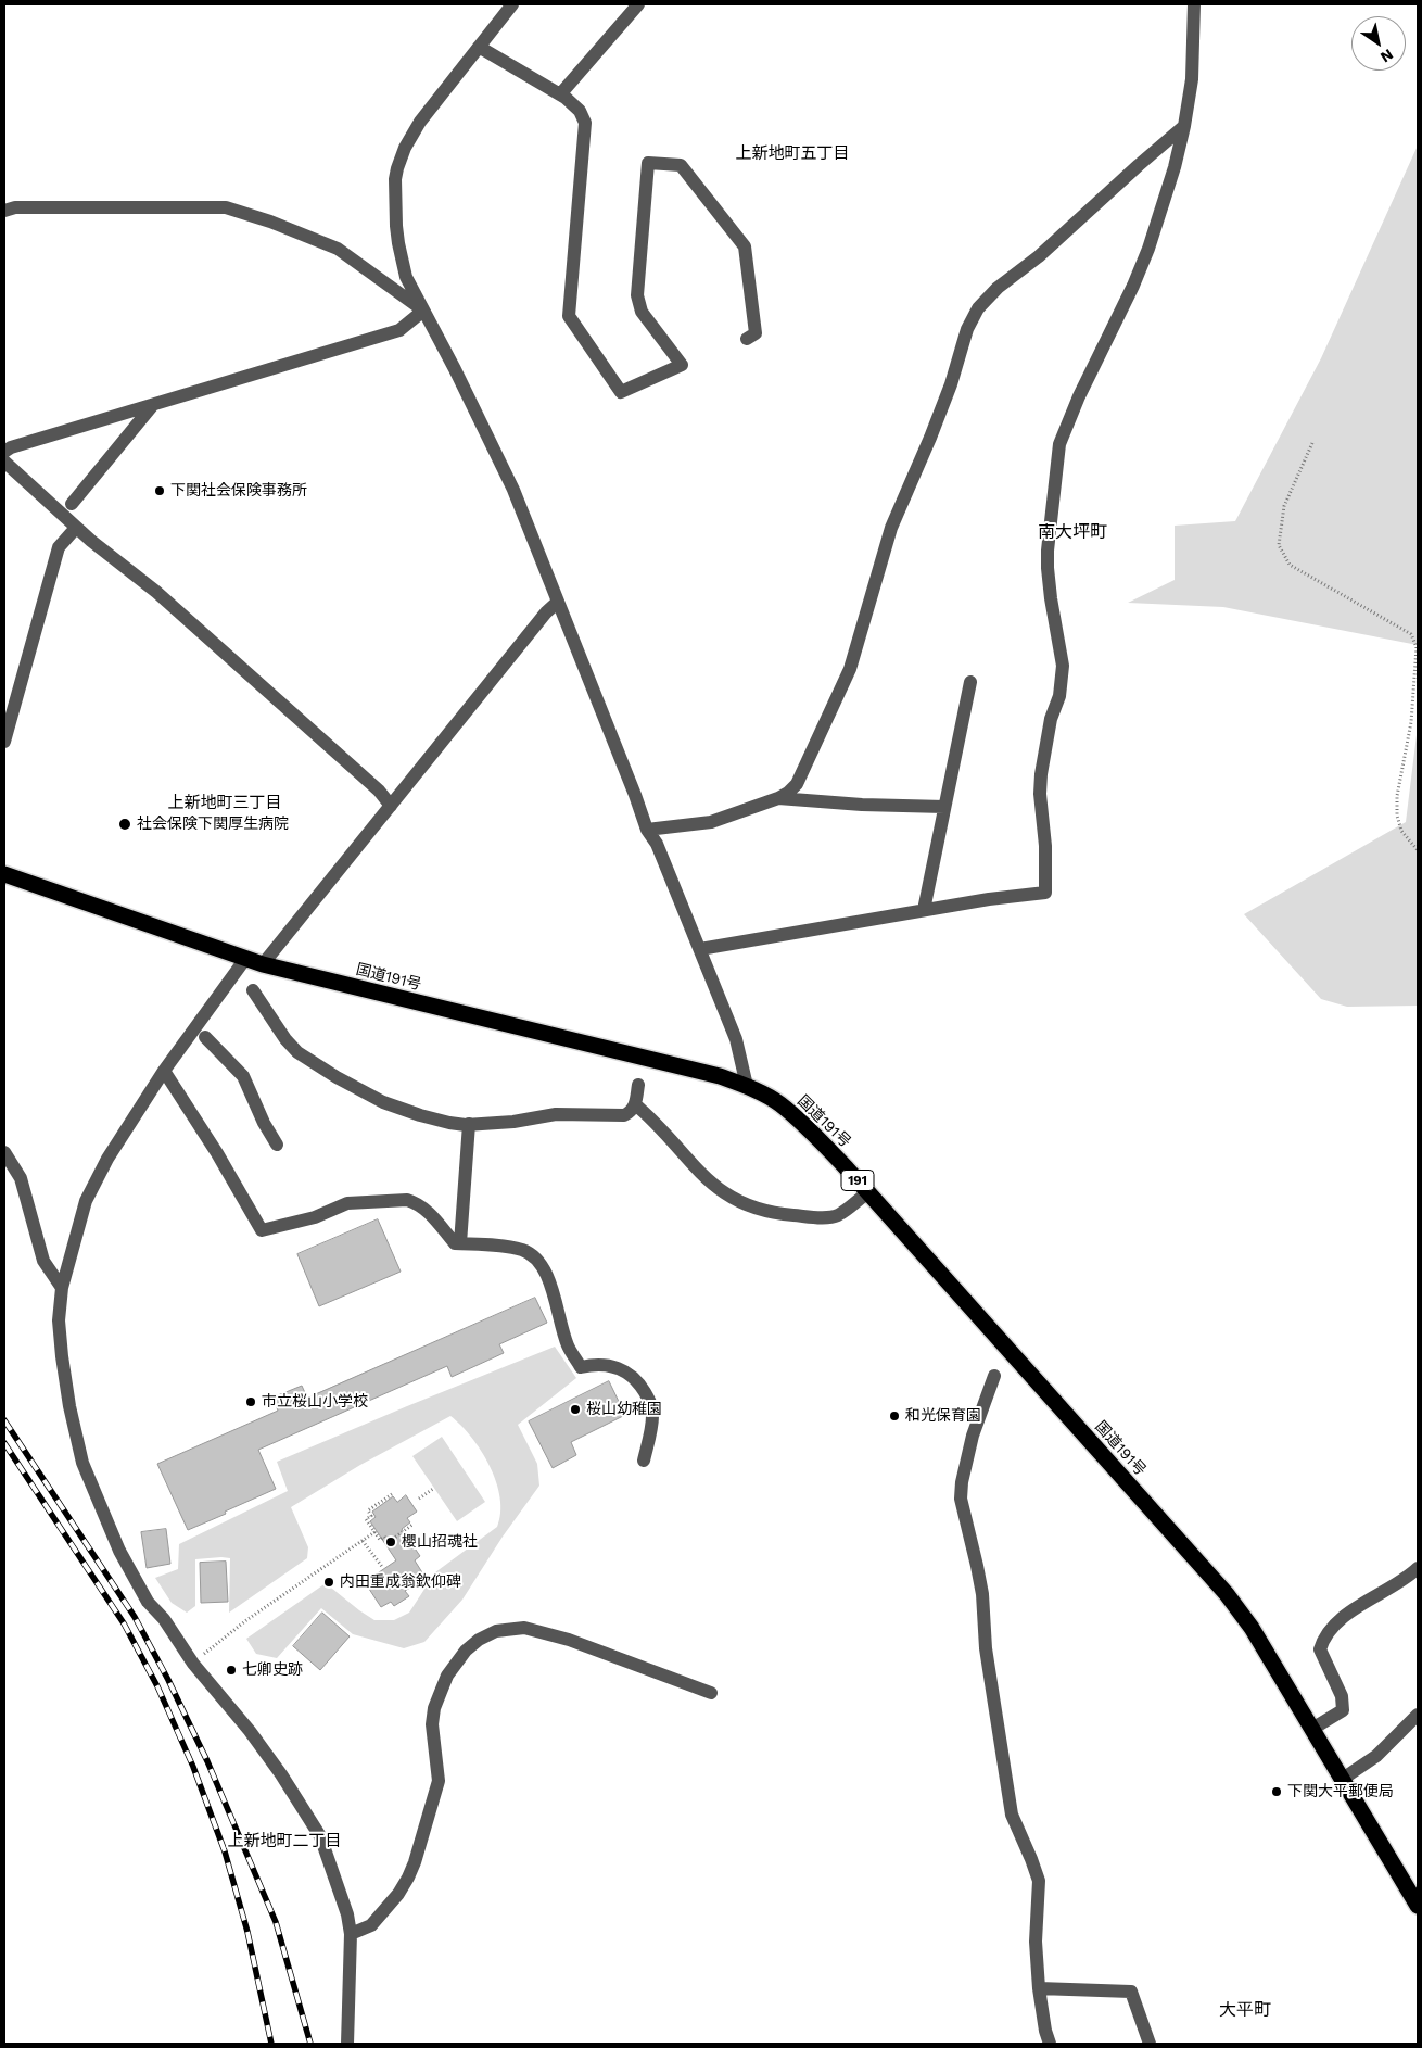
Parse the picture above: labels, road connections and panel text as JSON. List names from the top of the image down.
{
  "streets": {
    "highway": ["国道191号", "191"]
  },
  "districts": [
    "上新地町五丁目",
    "南大坪町",
    "上新地町三丁目",
    "上新地町二丁目",
    "大平町"
  ],
  "places": [
    "下関社会保険事務所",
    "社会保険下関厚生病院",
    "市立桜山小学校",
    "桜山幼稚園",
    "和光保育園",
    "櫻山招魂社",
    "内田重成翁欽仰碑",
    "七卿史跡",
    "下関大平郵便局"
  ],
  "north": "bottom right"
}
